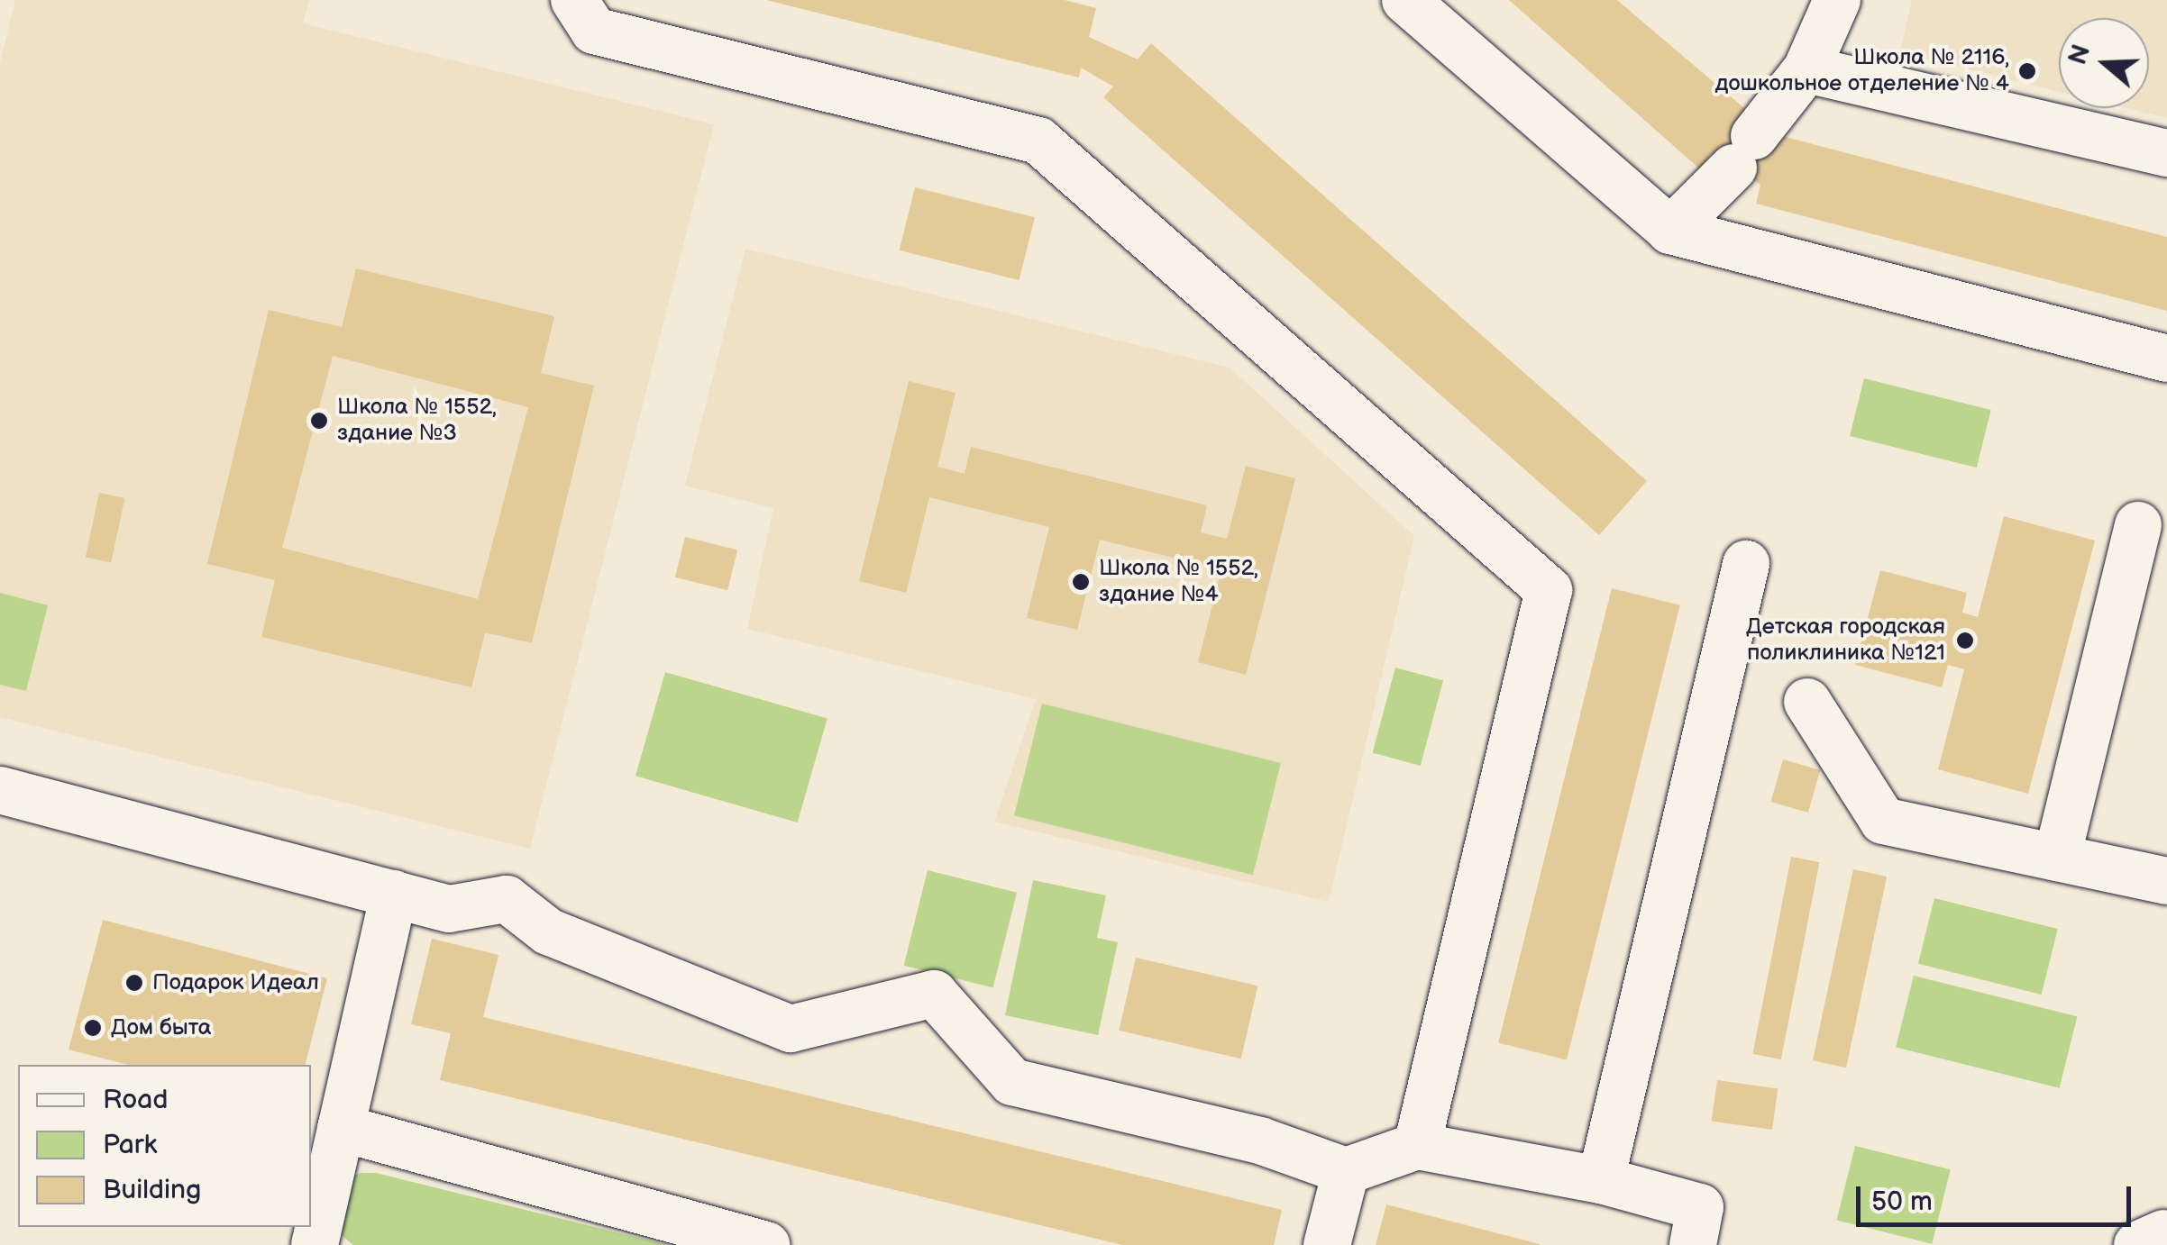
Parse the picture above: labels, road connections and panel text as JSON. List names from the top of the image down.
{
  "places": [
    "Школа № 2116, дошкольное отделение № 4",
    "Школа № 1552, здание №3",
    "Школа № 1552, здание №4",
    "Детская городская поликлиника №121",
    "Подарок Идеал",
    "Дом быта"
  ],
  "legend": ["Road", "Park", "Building"],
  "scale_bar": "50 m",
  "north": "left"
}
